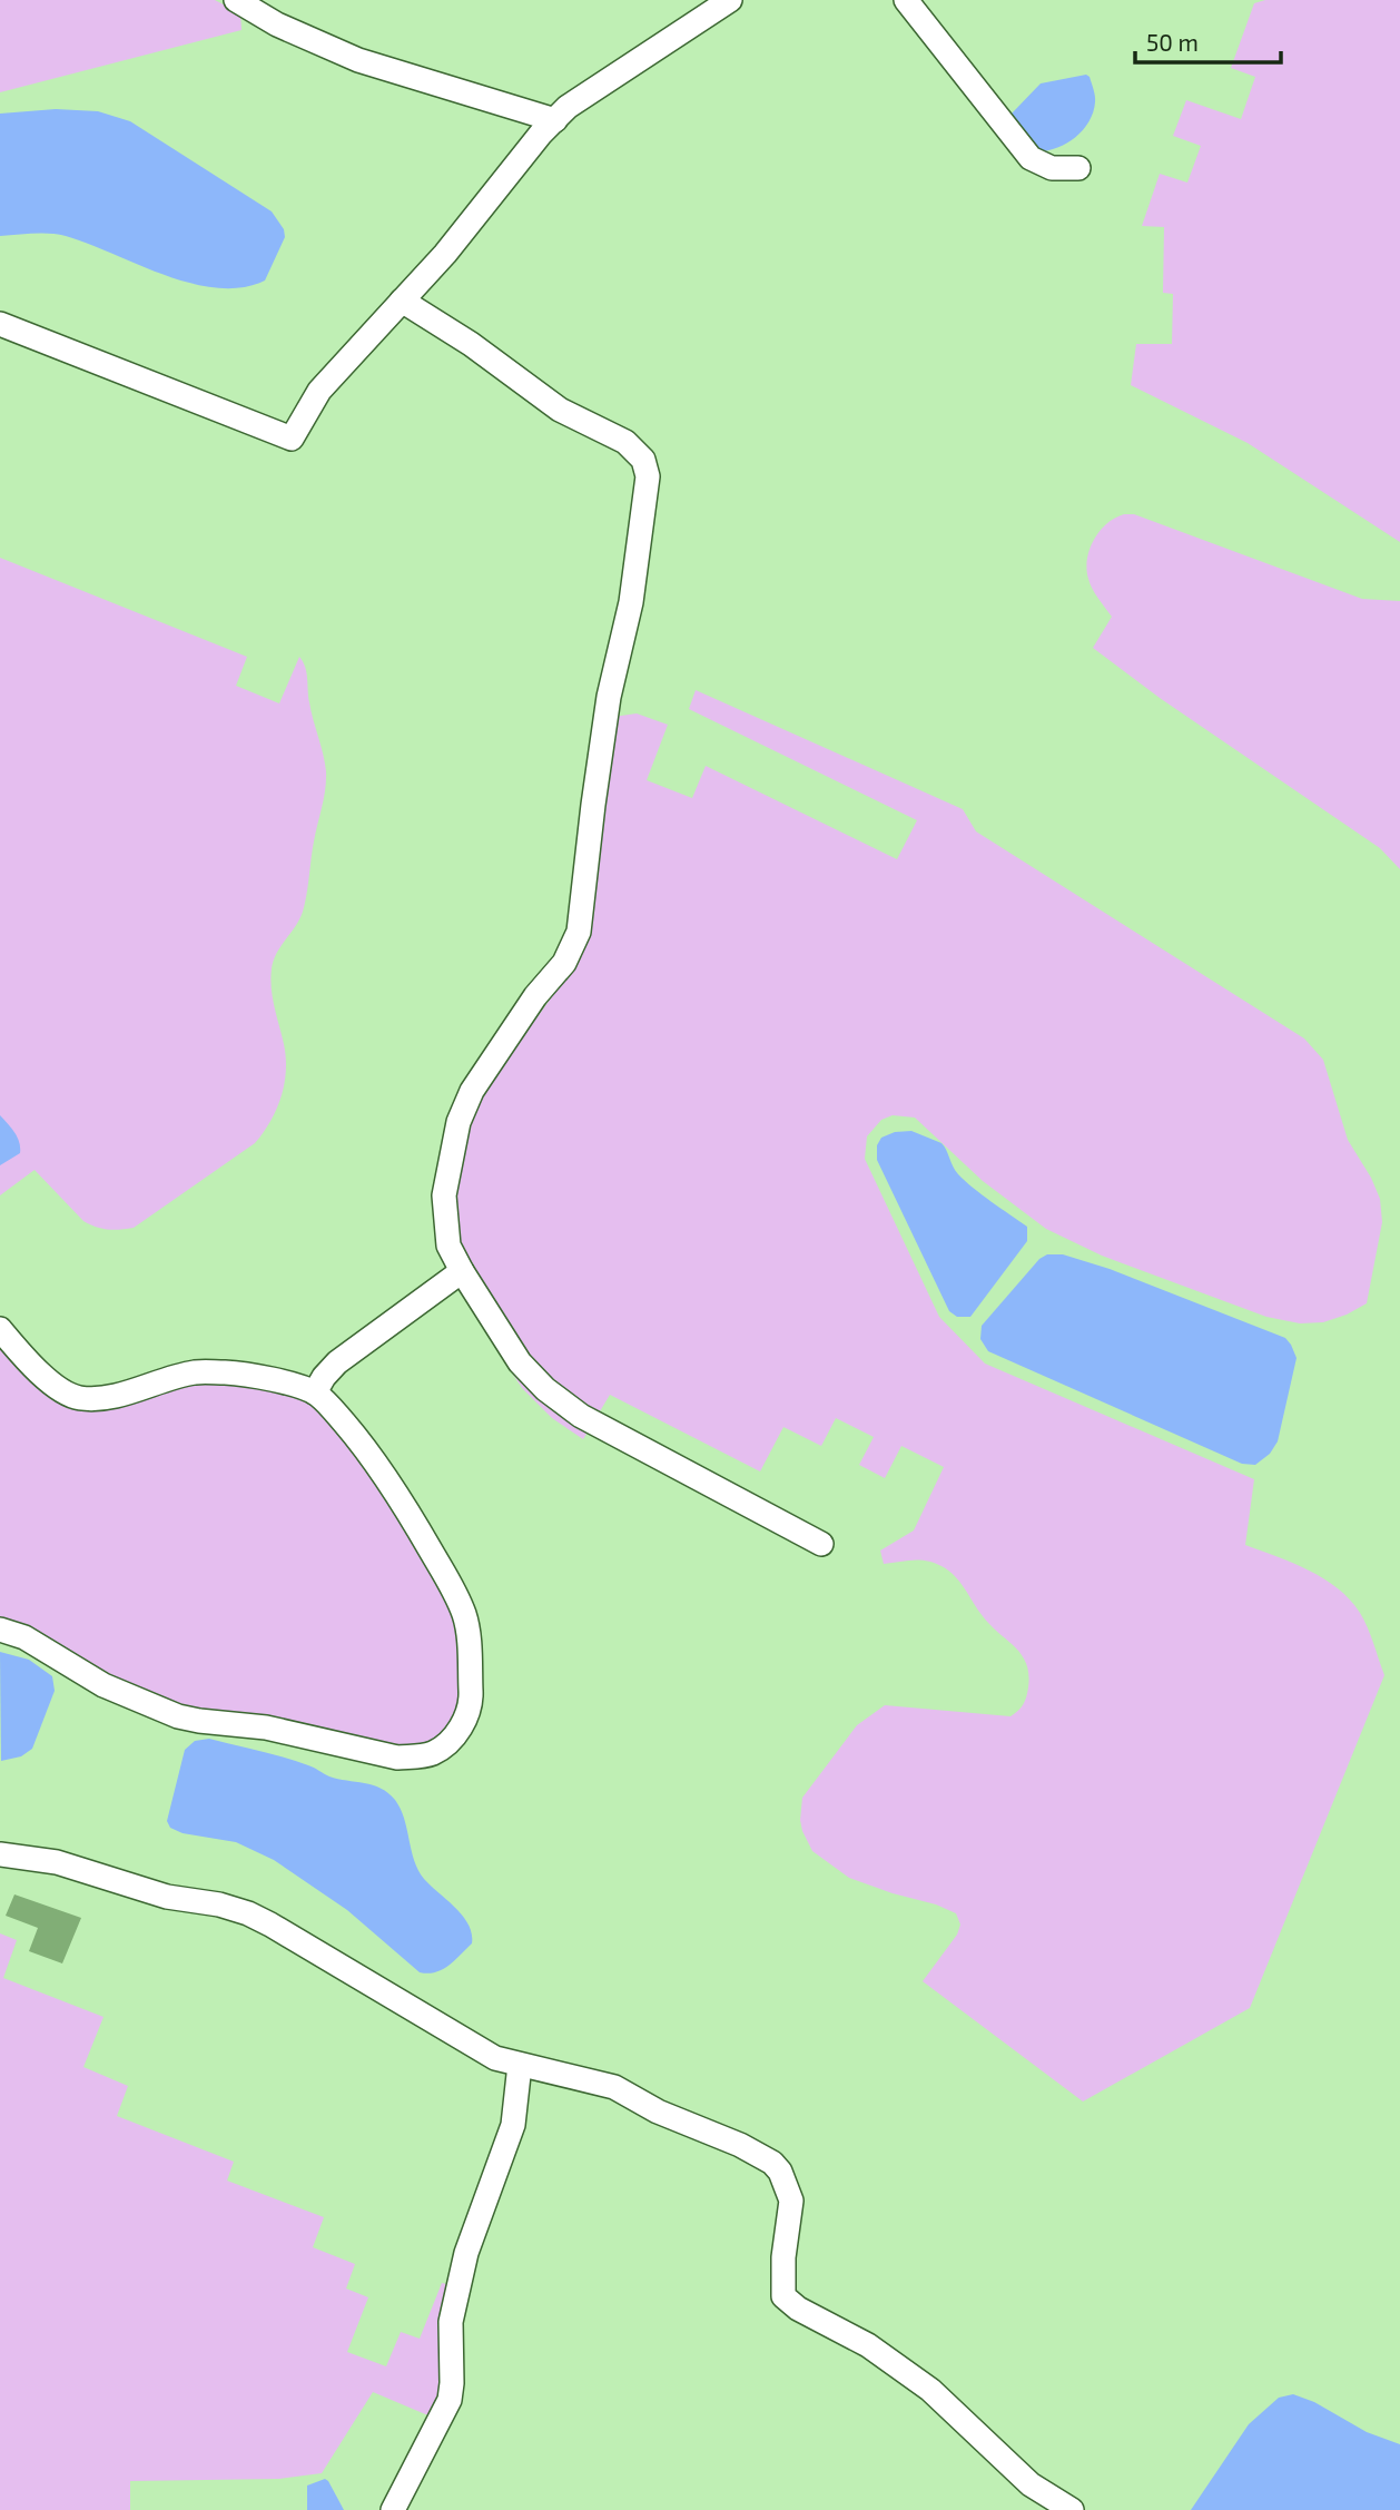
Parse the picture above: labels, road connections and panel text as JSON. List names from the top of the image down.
{
  "scale_bar": "50 m"
}
